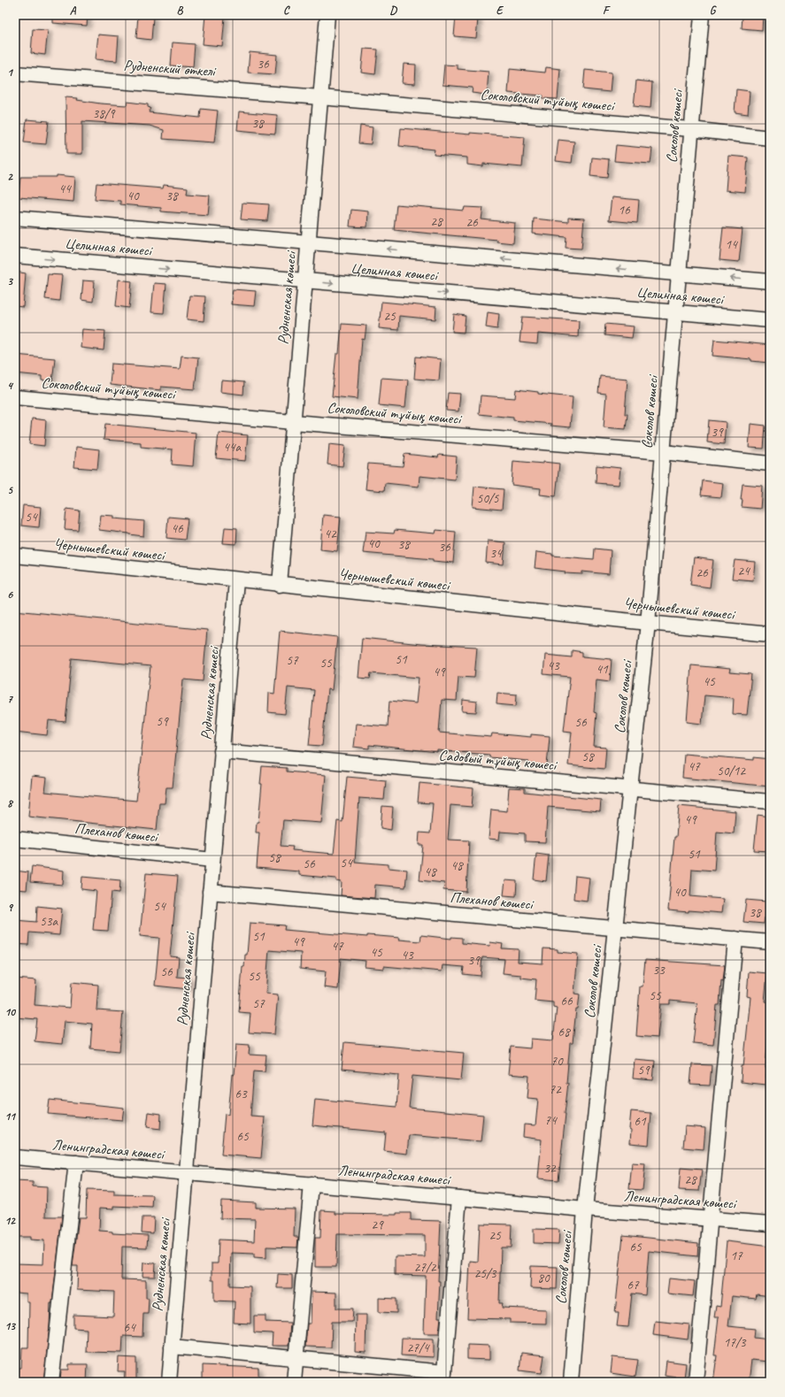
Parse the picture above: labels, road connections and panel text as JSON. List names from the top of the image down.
{
  "streets": {
    "street": [
      "Рудненский өткелі",
      "Соколовский тұйық көшесі",
      "Соколов көшесі",
      "Целинная көшесі",
      "Рудненская көшесі",
      "Чернышевский көшесі",
      "Садовый тұйық көшесі",
      "Плеханов көшесі",
      "Ленинградская көшесі"
    ]
  },
  "crossings": [
    ["Рудненский өткелі", "Соколовский тұйық көшесі"],
    ["Рудненский өткелі", "Рудненская көшесі"],
    ["Соколовский тұйық көшесі", "Соколов көшесі"],
    ["Соколовский тұйық көшесі", "Рудненская көшесі"],
    ["Соколов көшесі", "Целинная көшесі"],
    ["Соколов көшесі", "Чернышевский көшесі"],
    ["Соколов көшесі", "Садовый тұйық көшесі"],
    ["Соколов көшесі", "Плеханов көшесі"],
    ["Соколов көшесі", "Ленинградская көшесі"],
    ["Целинная көшесі", "Рудненская көшесі"],
    ["Рудненская көшесі", "Чернышевский көшесі"],
    ["Рудненская көшесі", "Садовый тұйық көшесі"],
    ["Рудненская көшесі", "Плеханов көшесі"],
    ["Рудненская көшесі", "Ленинградская көшесі"]
  ],
  "house_numbers": [
    "36",
    "38/9",
    "38",
    "44",
    "40",
    "38",
    "16",
    "28",
    "26",
    "14",
    "25",
    "39",
    "44а",
    "50/5",
    "54",
    "46",
    "42",
    "40",
    "38",
    "36",
    "34",
    "24",
    "26",
    "51",
    "57",
    "55",
    "43",
    "41",
    "49",
    "45",
    "59",
    "56",
    "58",
    "47",
    "50/12",
    "49",
    "51",
    "58",
    "54",
    "56",
    "48",
    "48",
    "40",
    "54",
    "38",
    "53а",
    "51",
    "49",
    "47",
    "45",
    "43",
    "39",
    "33",
    "56",
    "55",
    "55",
    "66",
    "57",
    "68",
    "70",
    "59",
    "72",
    "63",
    "74",
    "61",
    "65",
    "32",
    "28",
    "29",
    "25",
    "65",
    "17",
    "27/2",
    "25/3",
    "80",
    "67",
    "64",
    "17/3",
    "27/4"
  ],
  "grid": {
    "columns": [
      "A",
      "B",
      "C",
      "D",
      "E",
      "F",
      "G"
    ],
    "rows": [
      "1",
      "2",
      "3",
      "4",
      "5",
      "6",
      "7",
      "8",
      "9",
      "10",
      "11",
      "12",
      "13"
    ]
  }
}
